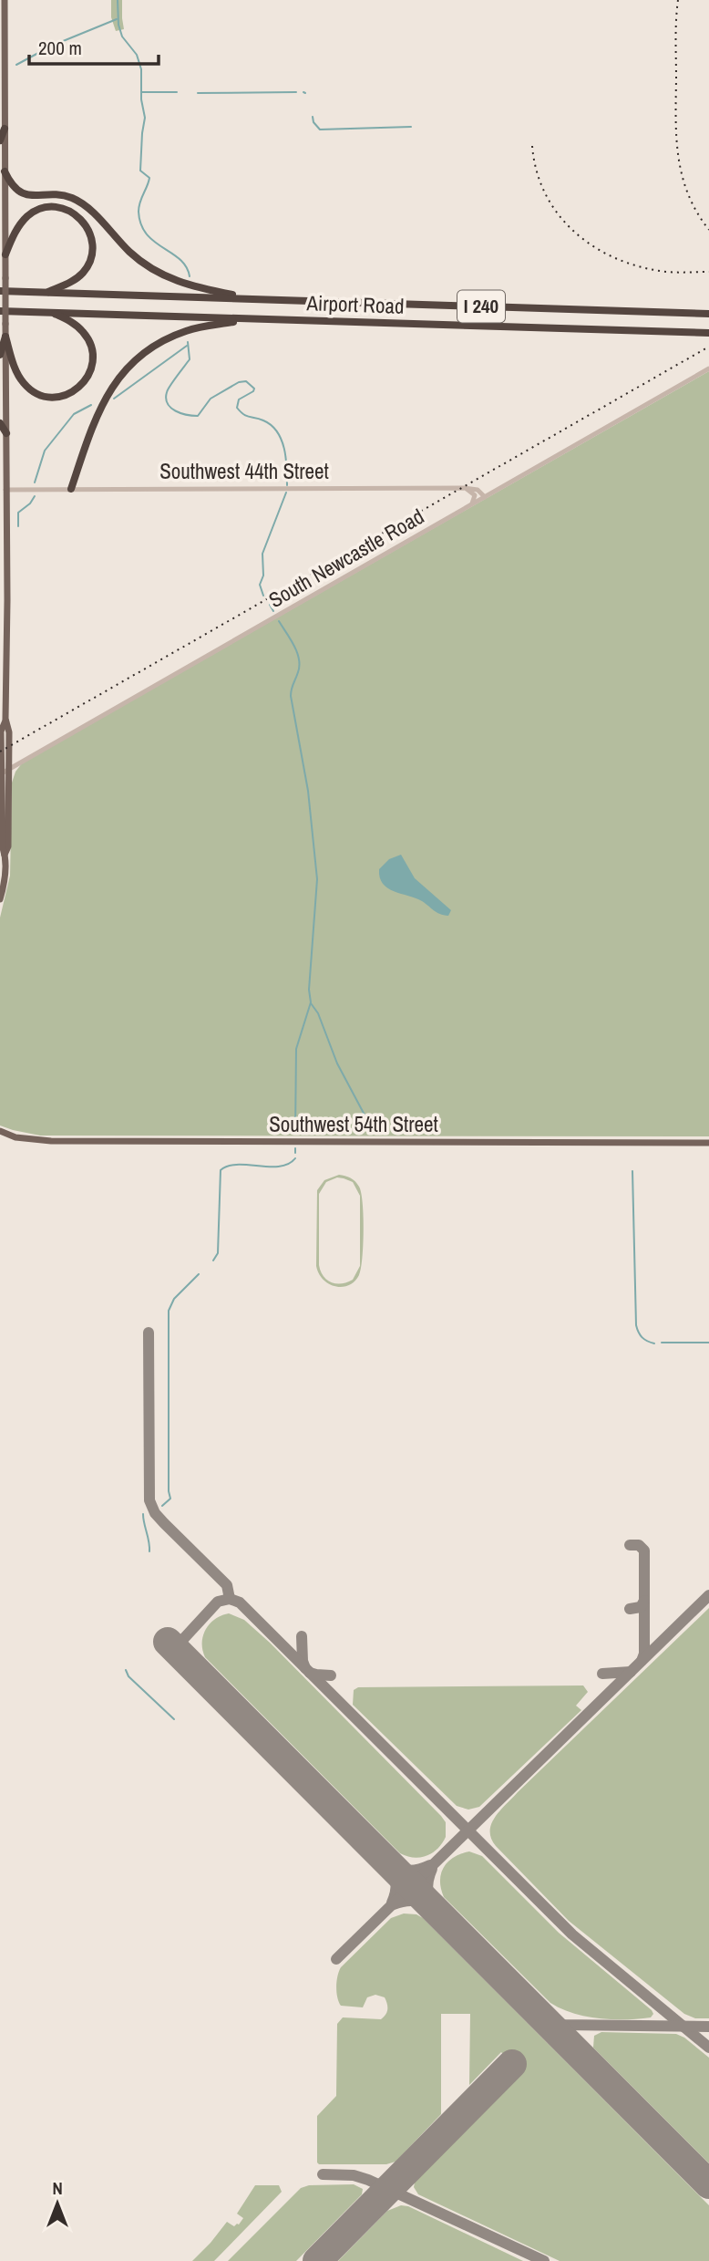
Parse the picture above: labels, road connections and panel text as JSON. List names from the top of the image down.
{
  "streets": {
    "highway": ["Airport Road", "I 240"],
    "main road": ["Southwest 54th Street"],
    "street": ["Southwest 44th Street", "South Newcastle Road"]
  },
  "crossings": [
    ["Southwest 44th Street", "South Newcastle Road"]
  ],
  "scale_bar": "200 m",
  "north": "top"
}
